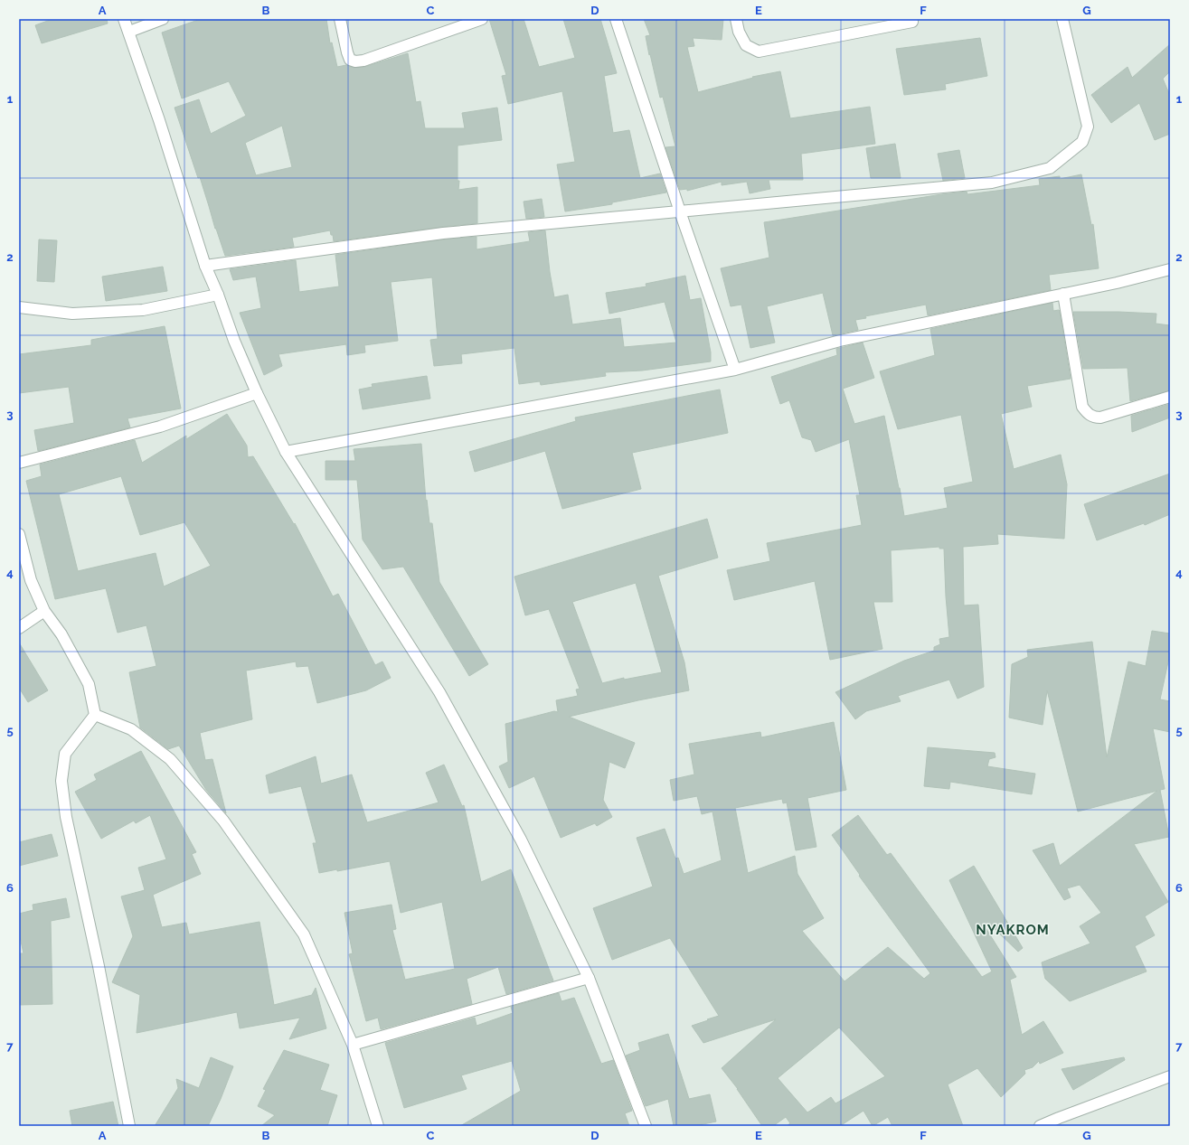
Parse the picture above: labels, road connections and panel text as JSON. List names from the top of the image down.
{
  "districts": ["NYAKROM"],
  "grid": {
    "columns": [
      "A",
      "B",
      "C",
      "D",
      "E",
      "F",
      "G"
    ],
    "rows": [
      "1",
      "2",
      "3",
      "4",
      "5",
      "6",
      "7"
    ]
  }
}
